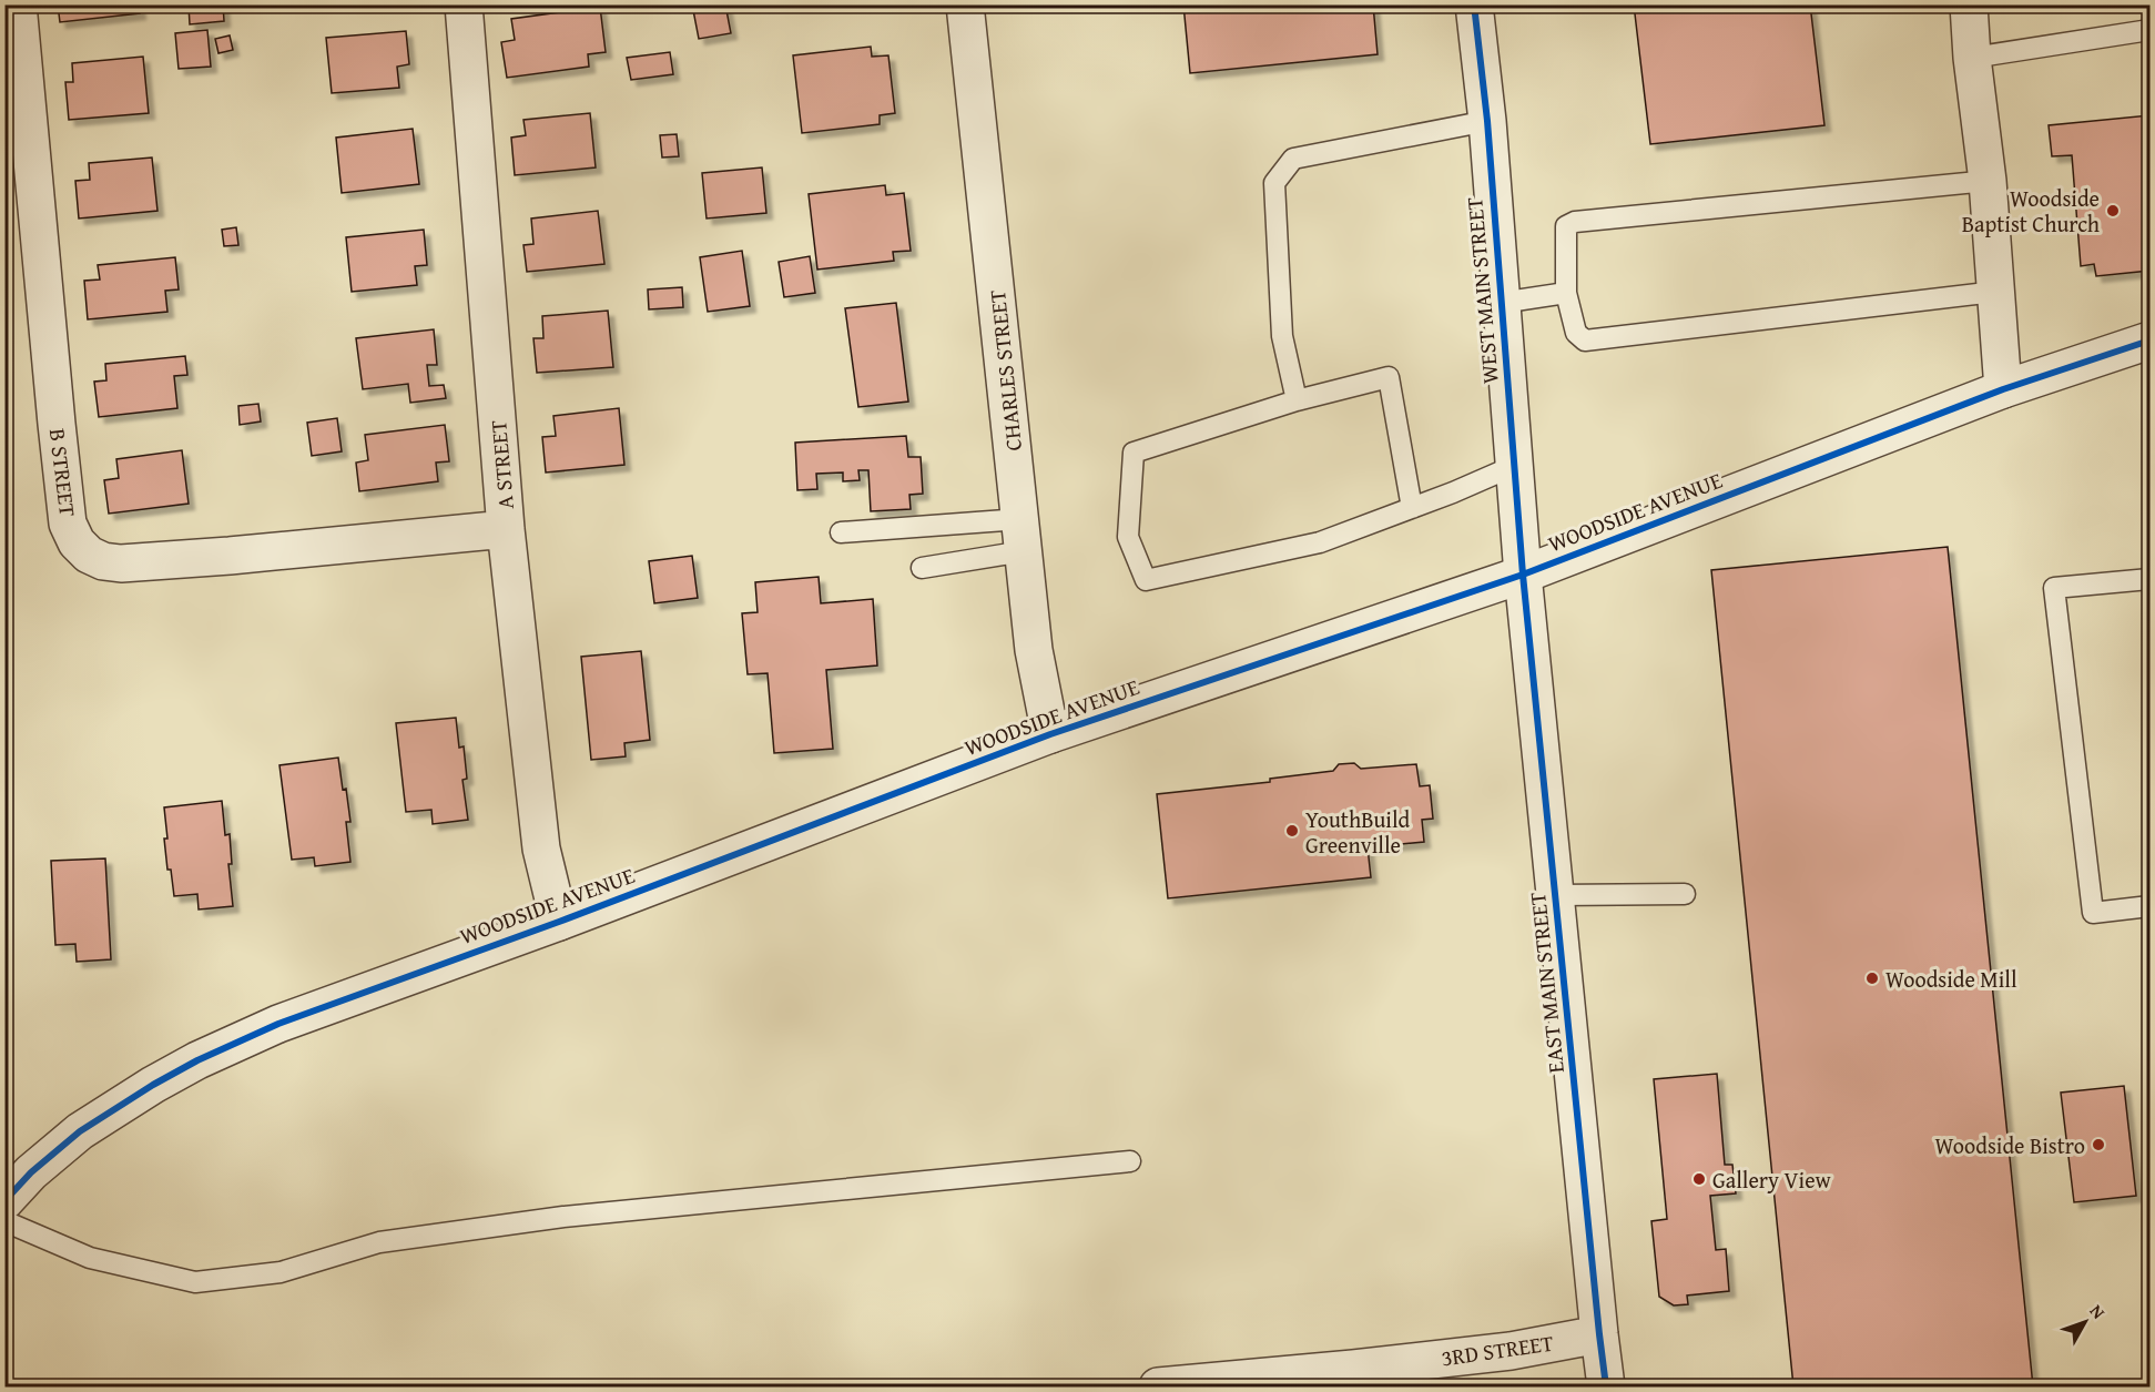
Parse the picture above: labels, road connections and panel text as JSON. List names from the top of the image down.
{
  "streets": {
    "street": [
      "WEST MAIN STREET",
      "CHARLES STREET",
      "A STREET",
      "B STREET",
      "WOODSIDE AVENUE",
      "EAST MAIN STREET",
      "3RD STREET"
    ]
  },
  "crossings": [
    ["WEST MAIN STREET", "WOODSIDE AVENUE"],
    ["WEST MAIN STREET", "EAST MAIN STREET"],
    ["CHARLES STREET", "WOODSIDE AVENUE"],
    ["A STREET", "B STREET"],
    ["A STREET", "WOODSIDE AVENUE"],
    ["WOODSIDE AVENUE", "EAST MAIN STREET"],
    ["EAST MAIN STREET", "3RD STREET"]
  ],
  "places": [
    "Woodside Baptist Church",
    "YouthBuild Greenville",
    "Woodside Mill",
    "Woodside Bistro",
    "Gallery View"
  ],
  "north": "top right"
}
